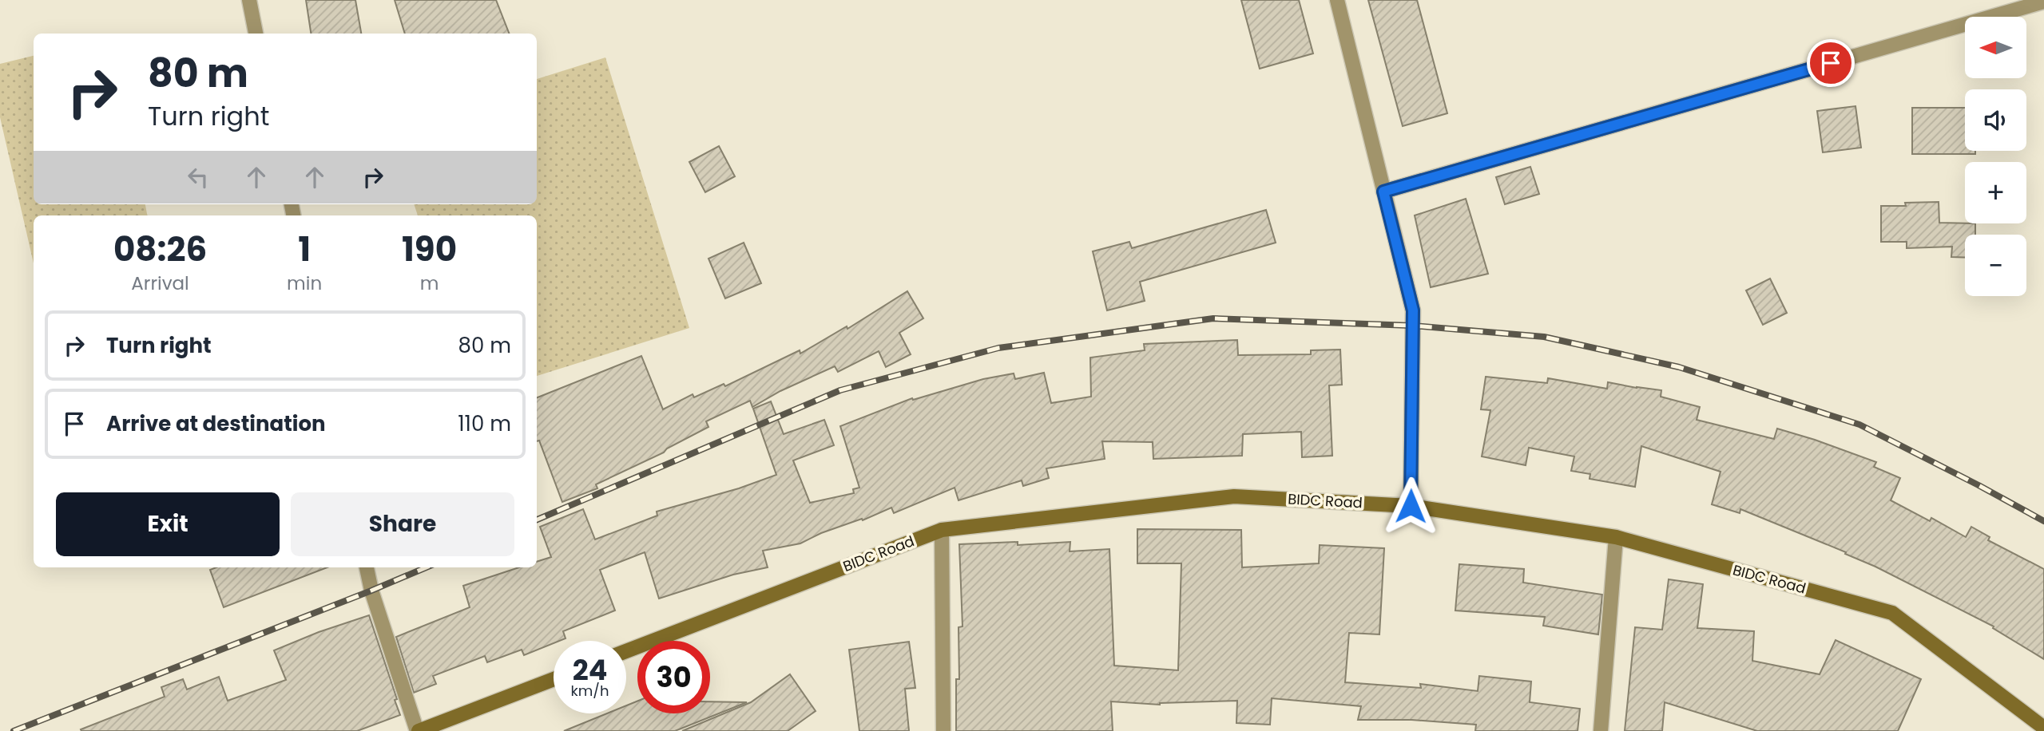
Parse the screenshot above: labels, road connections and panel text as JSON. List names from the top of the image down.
{
  "streets": {
    "main road": ["BIDC Road"]
  },
  "north": "left",
  "page": {
    "map_buttons": ["+", "−"],
    "turn": ["80 m", "Turn right"],
    "eta": [
      "08:26",
      "Arrival",
      "1",
      "min",
      "190",
      "m"
    ],
    "list": [
      {
        "name": "Turn right",
        "value": "80 m"
      },
      {
        "name": "Arrive at destination",
        "value": "110 m"
      }
    ],
    "buttons": ["Exit", "Share"],
    "speed": "24 km/h",
    "limit": "30"
  }
}
